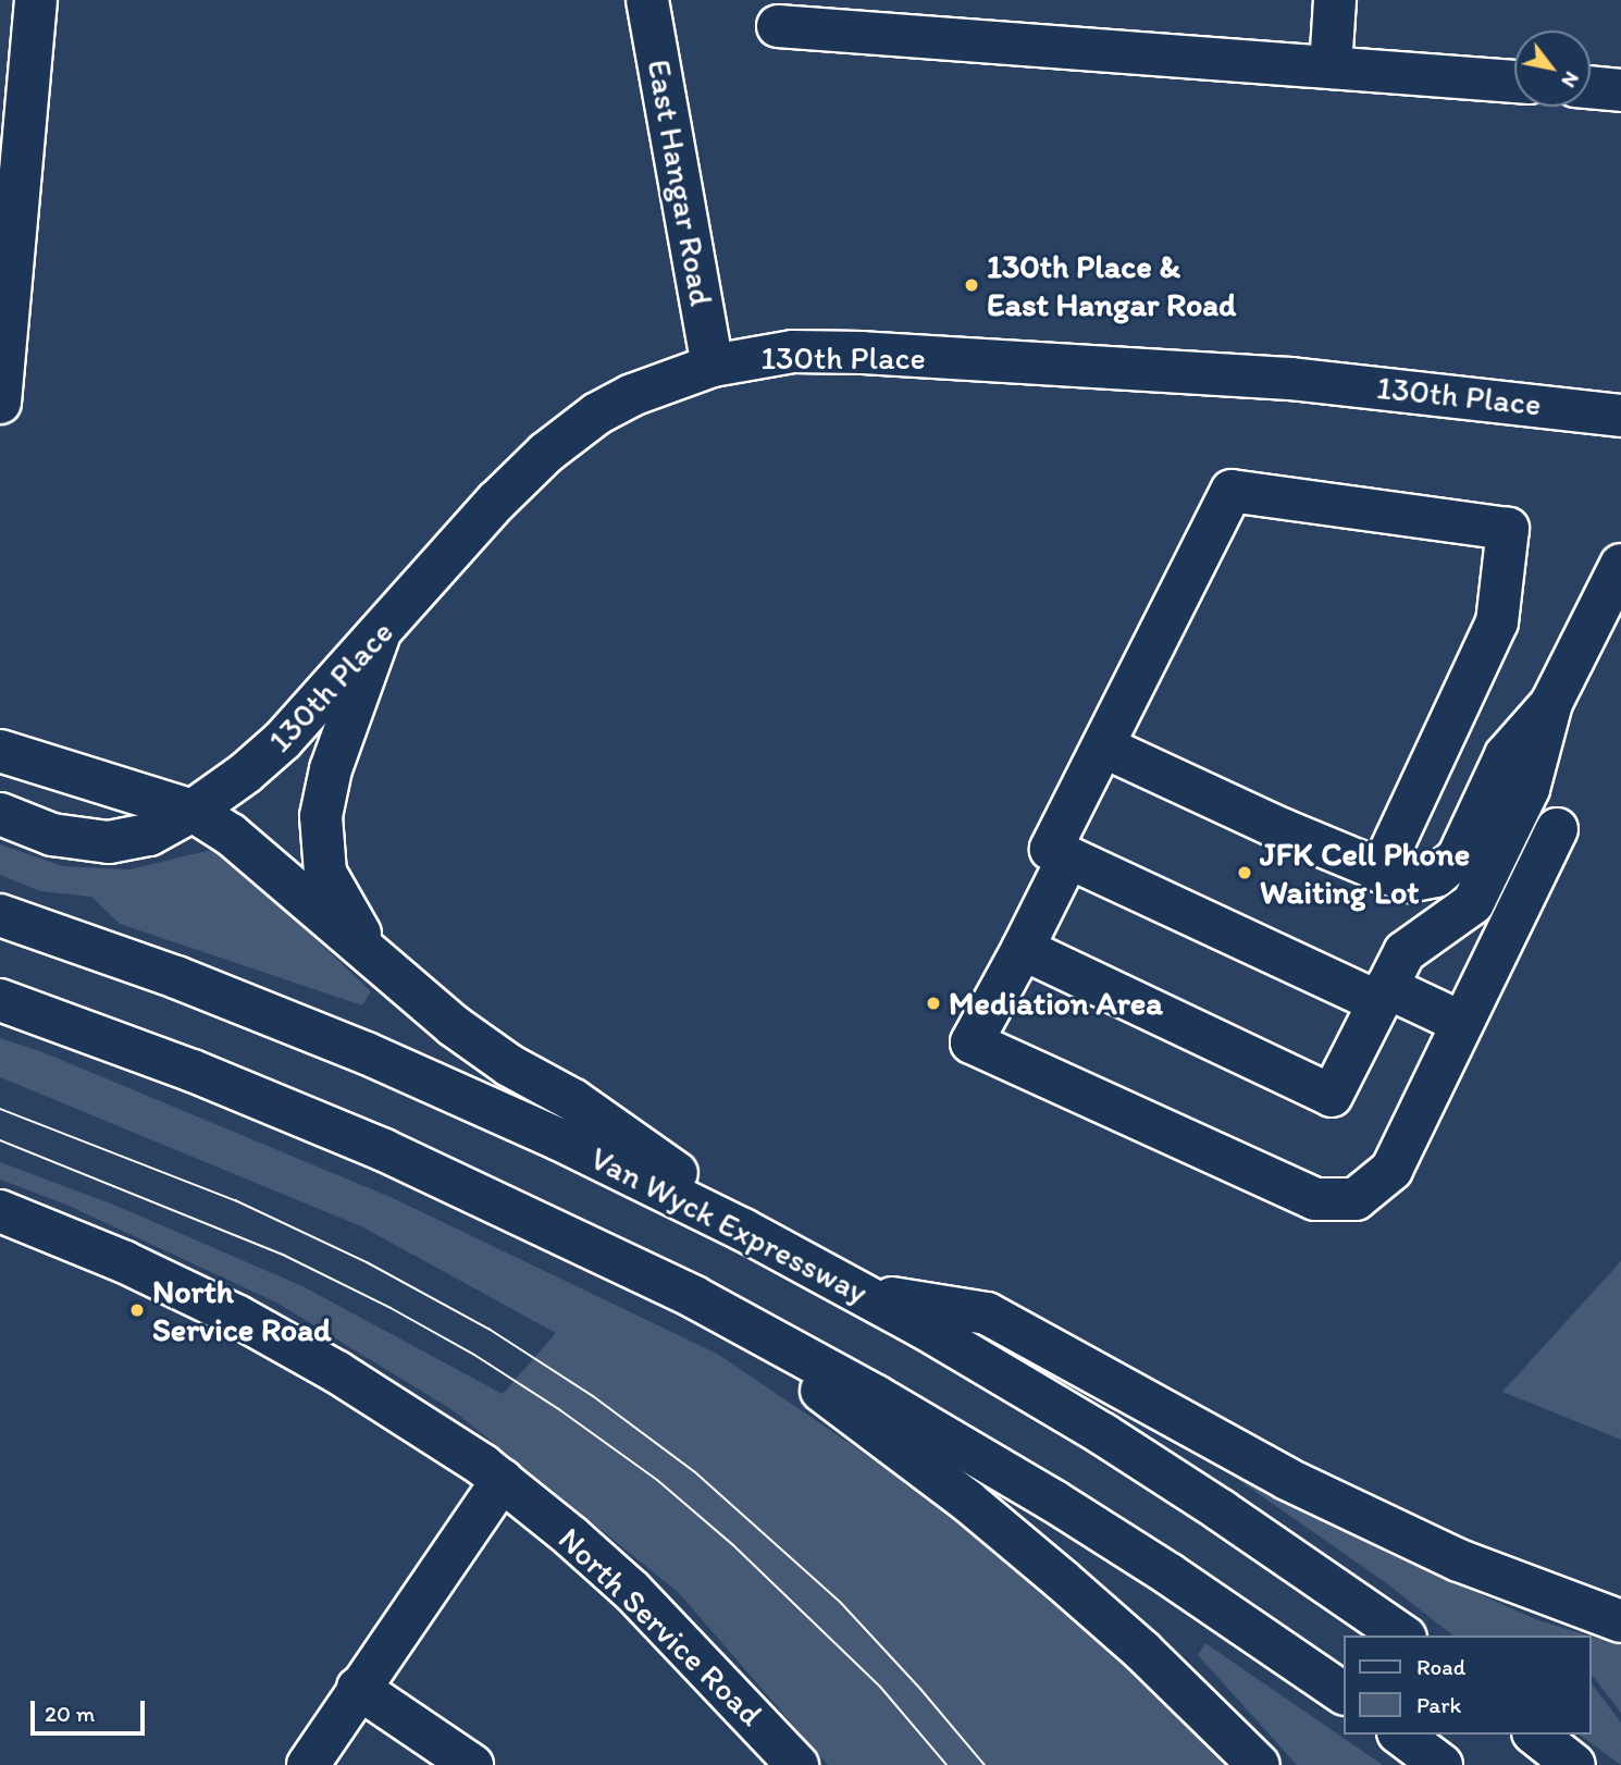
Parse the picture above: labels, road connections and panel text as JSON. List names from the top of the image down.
{
  "streets": {
    "main road": [
      "East Hangar Road",
      "130th Place",
      "Van Wyck Expressway",
      "North Service Road"
    ]
  },
  "crossings": [
    ["East Hangar Road", "130th Place"]
  ],
  "places": [
    "130th Place & East Hangar Road",
    "JFK Cell Phone Waiting Lot",
    "Mediation Area",
    "North Service Road"
  ],
  "legend": ["Road", "Park"],
  "scale_bar": "20 m",
  "north": "bottom right"
}
